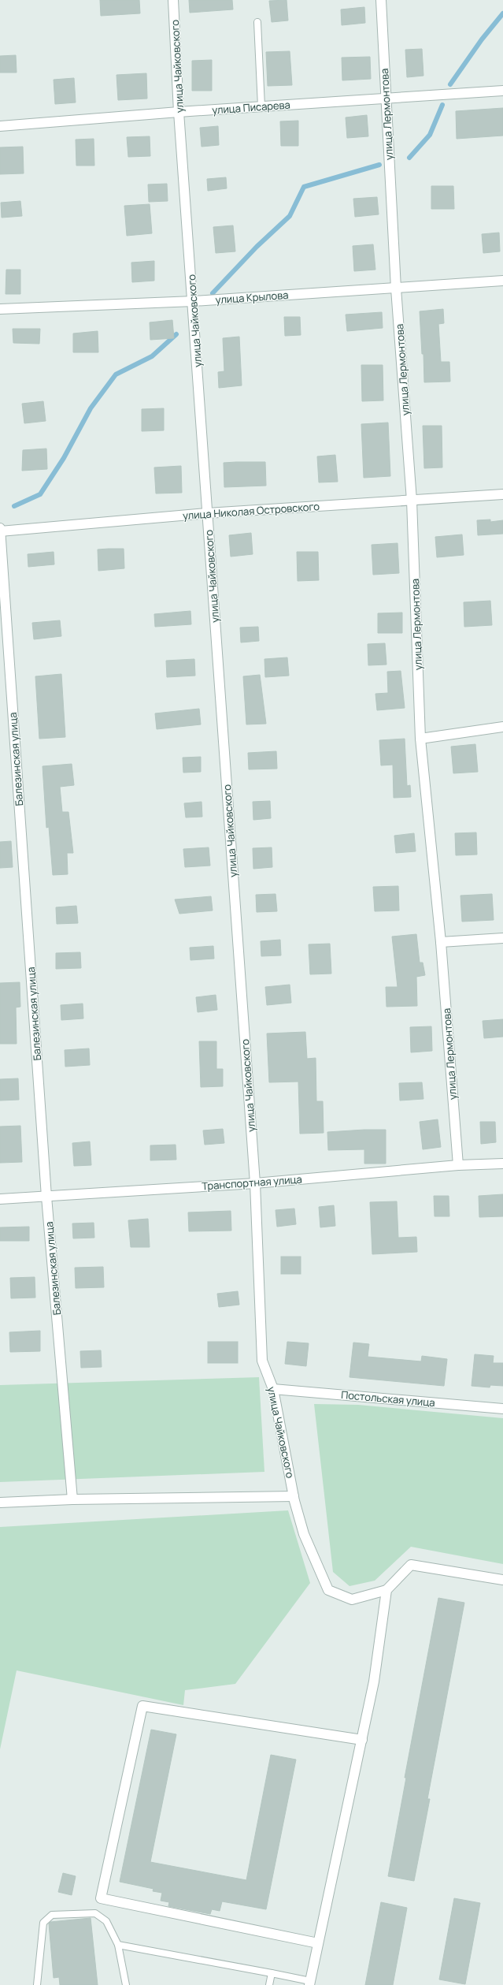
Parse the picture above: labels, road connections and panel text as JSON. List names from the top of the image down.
{
  "streets": {
    "street": [
      "улица Чайковского",
      "улица Писарева",
      "улица Лермонтова",
      "улица Крылова",
      "улица Николая Островского",
      "Балезинская улица",
      "Транспортная улица",
      "Постольская улица"
    ]
  },
  "crossings": [
    ["улица Чайковского", "улица Писарева"],
    ["улица Чайковского", "улица Крылова"],
    ["улица Чайковского", "улица Николая Островского"],
    ["улица Чайковского", "Транспортная улица"],
    ["улица Чайковского", "Постольская улица"],
    ["улица Писарева", "улица Лермонтова"],
    ["улица Лермонтова", "улица Крылова"],
    ["улица Лермонтова", "улица Николая Островского"],
    ["улица Лермонтова", "Транспортная улица"],
    ["улица Николая Островского", "Балезинская улица"],
    ["Балезинская улица", "Транспортная улица"]
  ]
}
